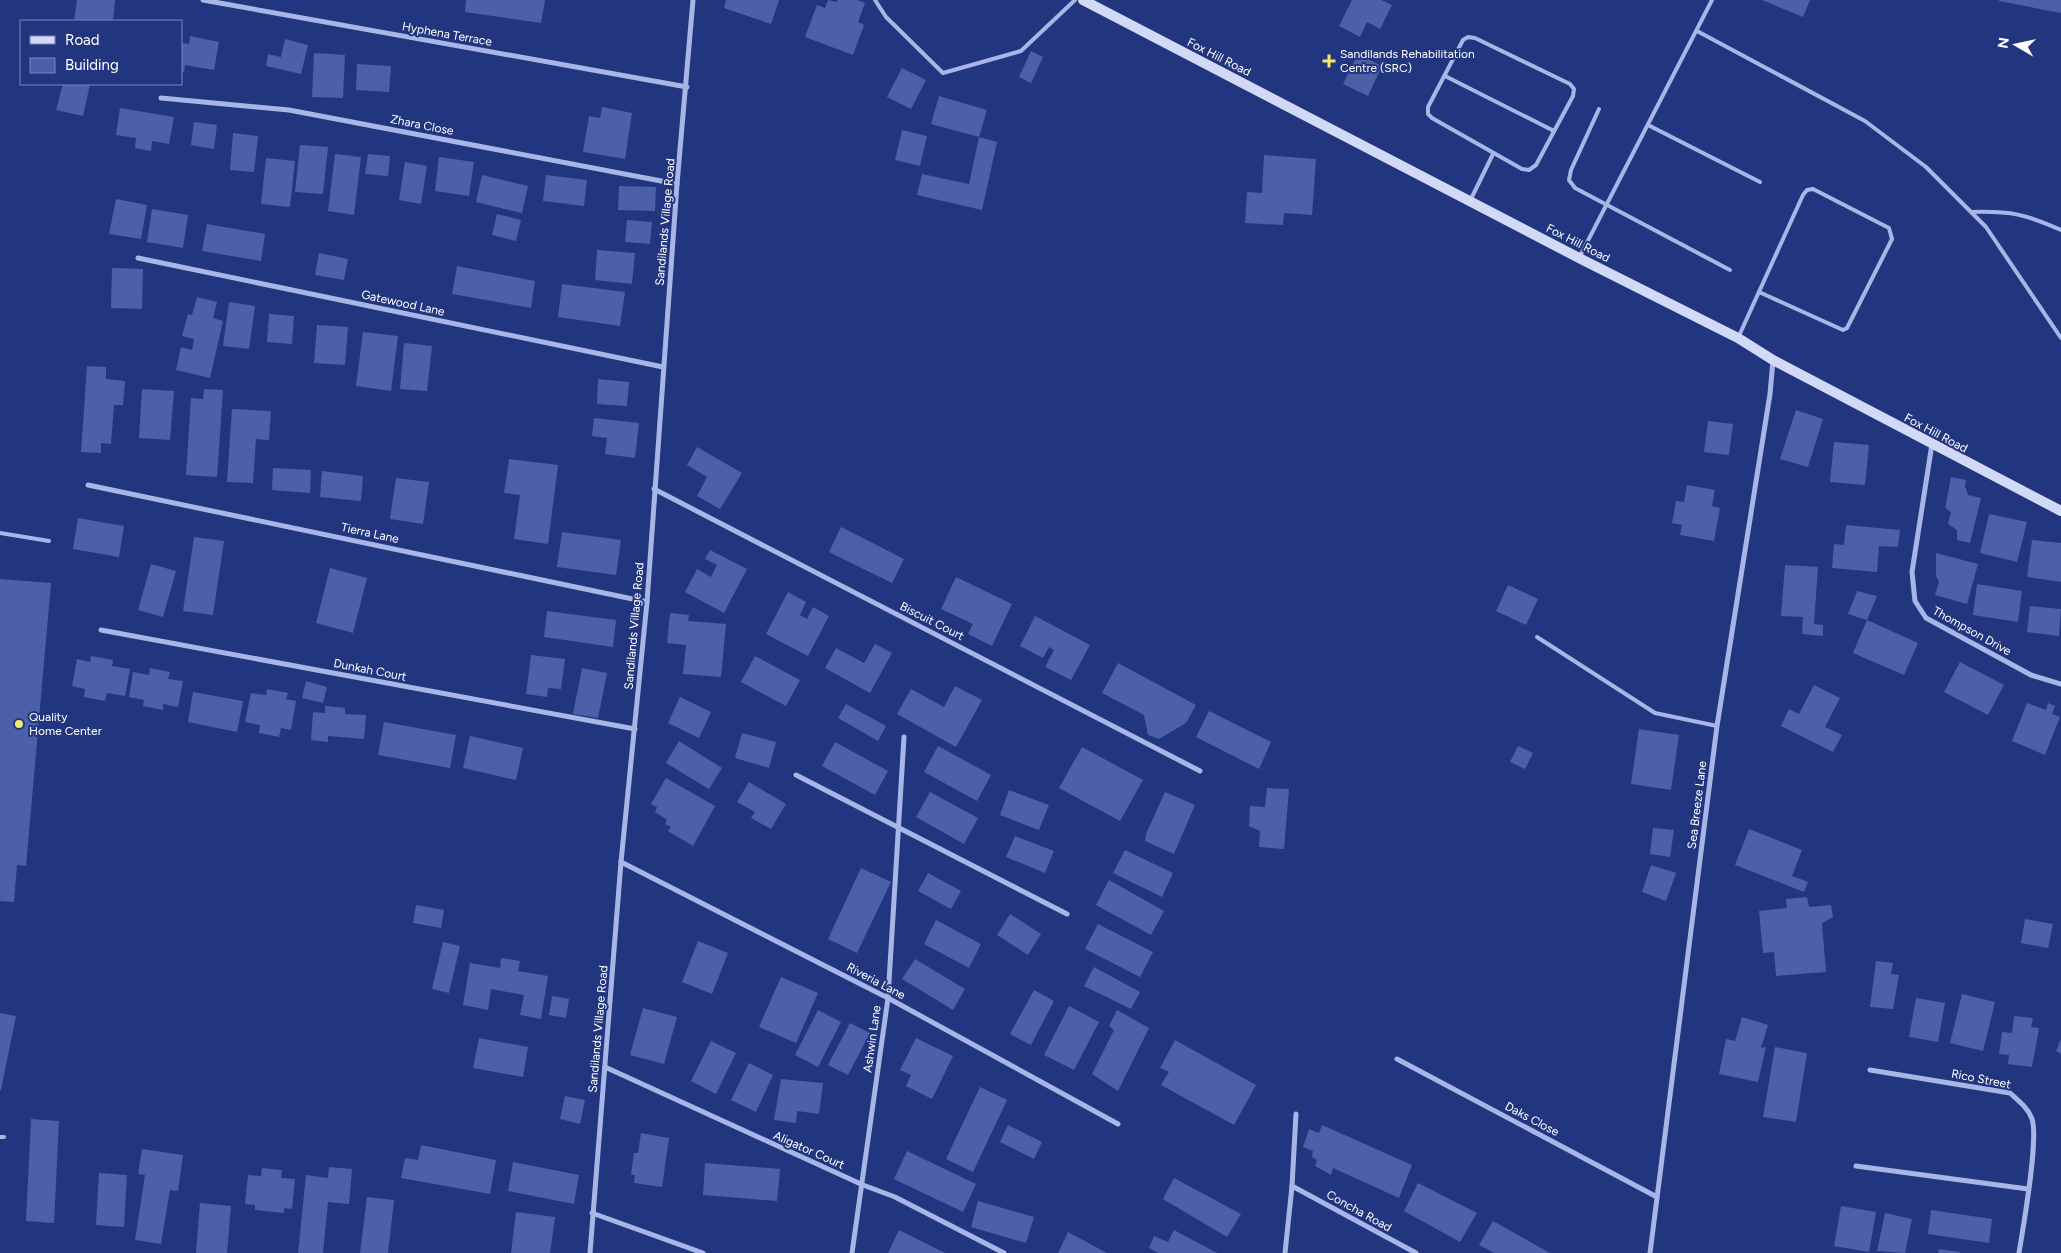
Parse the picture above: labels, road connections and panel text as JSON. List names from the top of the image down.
{
  "streets": {
    "main road": ["Fox Hill Road"],
    "street": [
      "Hyphena Terrace",
      "Zhara Close",
      "Sandilands Village Road",
      "Gatewood Lane",
      "Tierra Lane",
      "Biscuit Court",
      "Thompson Drive",
      "Dunkah Court",
      "Sea Breeze Lane",
      "Riveria Lane",
      "Ashwin Lane",
      "Rico Street",
      "Daks Close",
      "Aligator Court",
      "Concha Road"
    ]
  },
  "crossings": [
    ["Hyphena Terrace", "Sandilands Village Road"],
    ["Fox Hill Road", "Thompson Drive"],
    ["Fox Hill Road", "Sea Breeze Lane"],
    ["Zhara Close", "Sandilands Village Road"],
    ["Sandilands Village Road", "Gatewood Lane"],
    ["Sandilands Village Road", "Tierra Lane"],
    ["Sandilands Village Road", "Biscuit Court"],
    ["Sandilands Village Road", "Dunkah Court"],
    ["Sandilands Village Road", "Riveria Lane"],
    ["Sandilands Village Road", "Aligator Court"],
    ["Sea Breeze Lane", "Daks Close"],
    ["Riveria Lane", "Ashwin Lane"],
    ["Ashwin Lane", "Aligator Court"]
  ],
  "places": {
    "health": ["Sandilands Rehabilitation Centre (SRC)"],
    "other": ["Quality Home Center"]
  },
  "legend": ["Road", "Building"],
  "north": "left"
}
